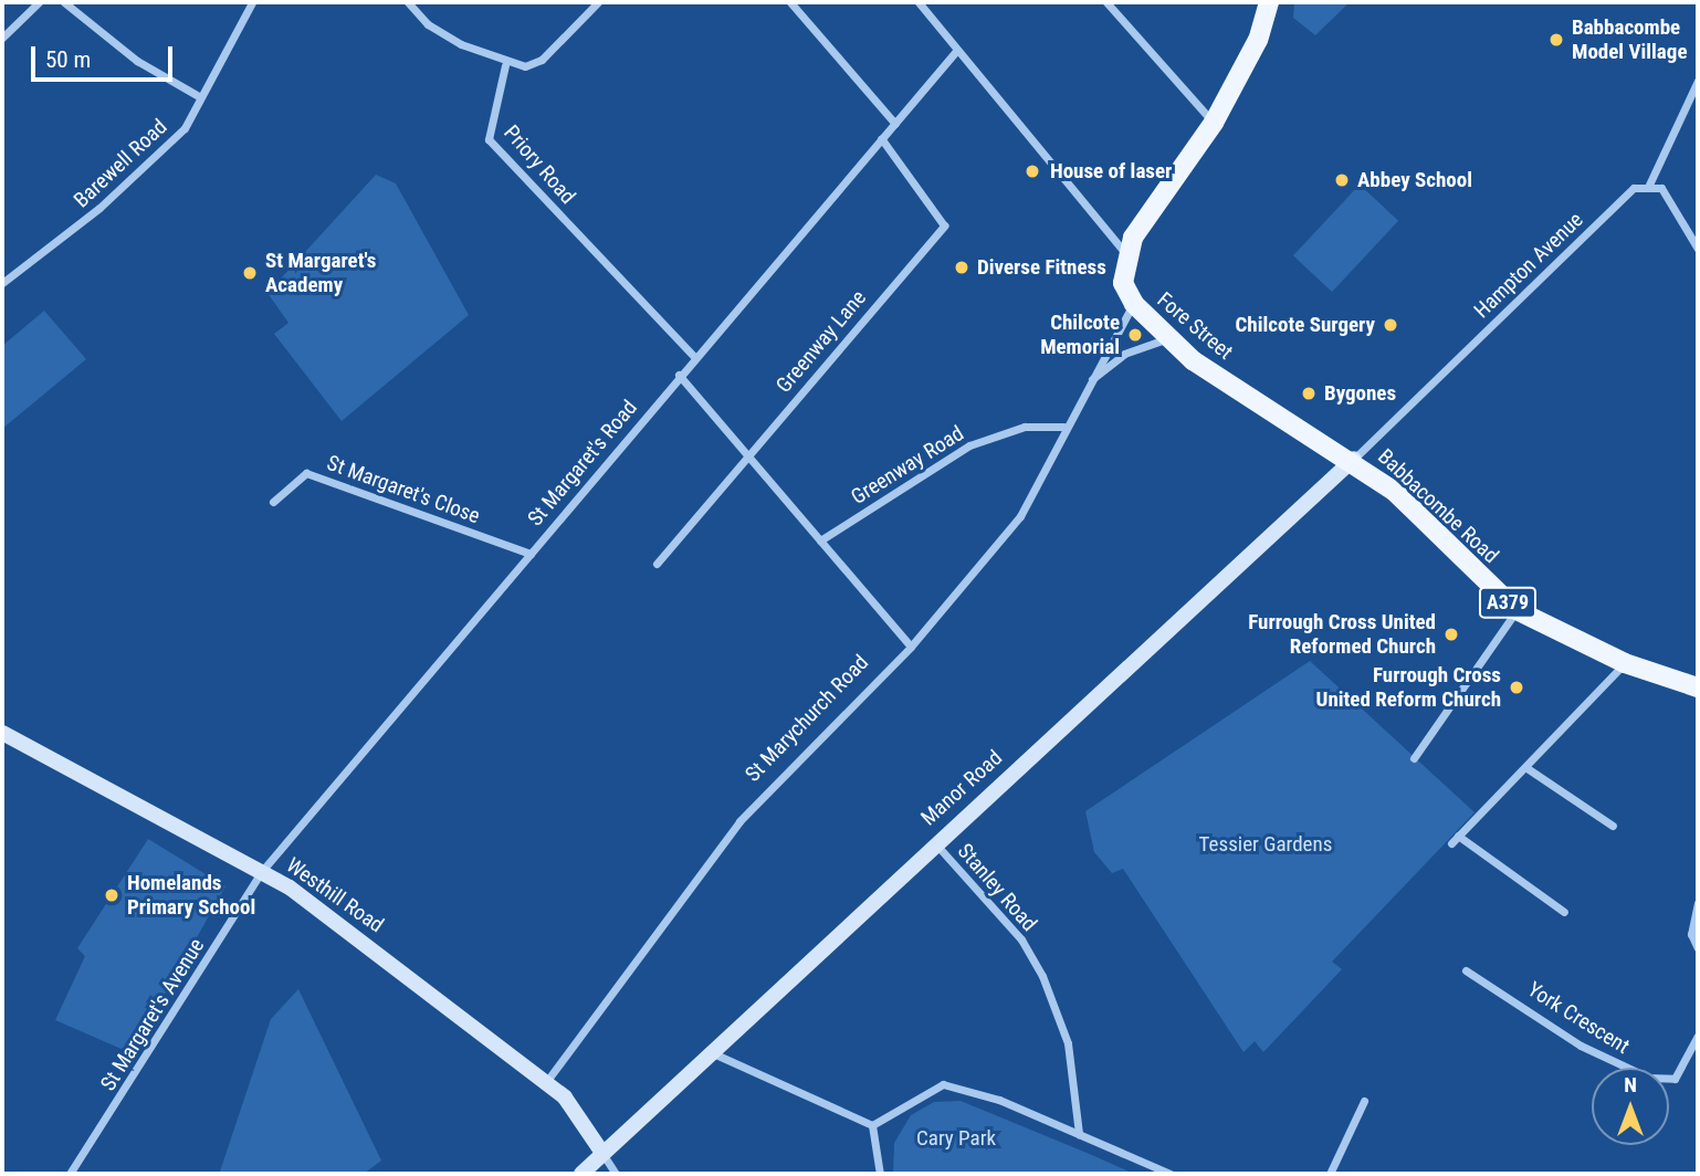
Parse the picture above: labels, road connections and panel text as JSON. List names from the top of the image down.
{
  "streets": {
    "main road": ["Fore Street", "Babbacombe Road", "A379"],
    "street": [
      "Barewell Road",
      "Priory Road",
      "Hampton Avenue",
      "Greenway Lane",
      "St Margaret's Road",
      "Greenway Road",
      "St Margaret's Close",
      "St Marychurch Road",
      "Manor Road",
      "Stanley Road",
      "Westhill Road",
      "St Margaret's Avenue",
      "York Crescent"
    ]
  },
  "crossings": [
    ["Priory Road", "St Margaret's Road"],
    ["Hampton Avenue", "Fore Street"],
    ["Hampton Avenue", "Babbacombe Road"],
    ["Hampton Avenue", "Manor Road"],
    ["Fore Street", "Babbacombe Road"],
    ["Fore Street", "St Marychurch Road"],
    ["Fore Street", "Manor Road"],
    ["Greenway Lane", "St Margaret's Road"],
    ["St Margaret's Road", "St Margaret's Close"],
    ["St Margaret's Road", "Westhill Road"],
    ["St Margaret's Road", "St Margaret's Avenue"],
    ["Greenway Road", "St Marychurch Road"],
    ["Babbacombe Road", "Manor Road"],
    ["St Marychurch Road", "Westhill Road"],
    ["Manor Road", "Stanley Road"],
    ["Manor Road", "Westhill Road"],
    ["Westhill Road", "St Margaret's Avenue"]
  ],
  "parks": ["Tessier Gardens", "Cary Park"],
  "places": [
    "Babbacombe Model Village",
    "House of laser",
    "Abbey School",
    "Diverse Fitness",
    "St Margaret's Academy",
    "Chilcote Surgery",
    "Chilcote Memorial",
    "Bygones",
    "Furrough Cross United Reformed Church",
    "Furrough Cross United Reform Church",
    "Homelands Primary School"
  ],
  "scale_bar": "50 m",
  "north": "top"
}
